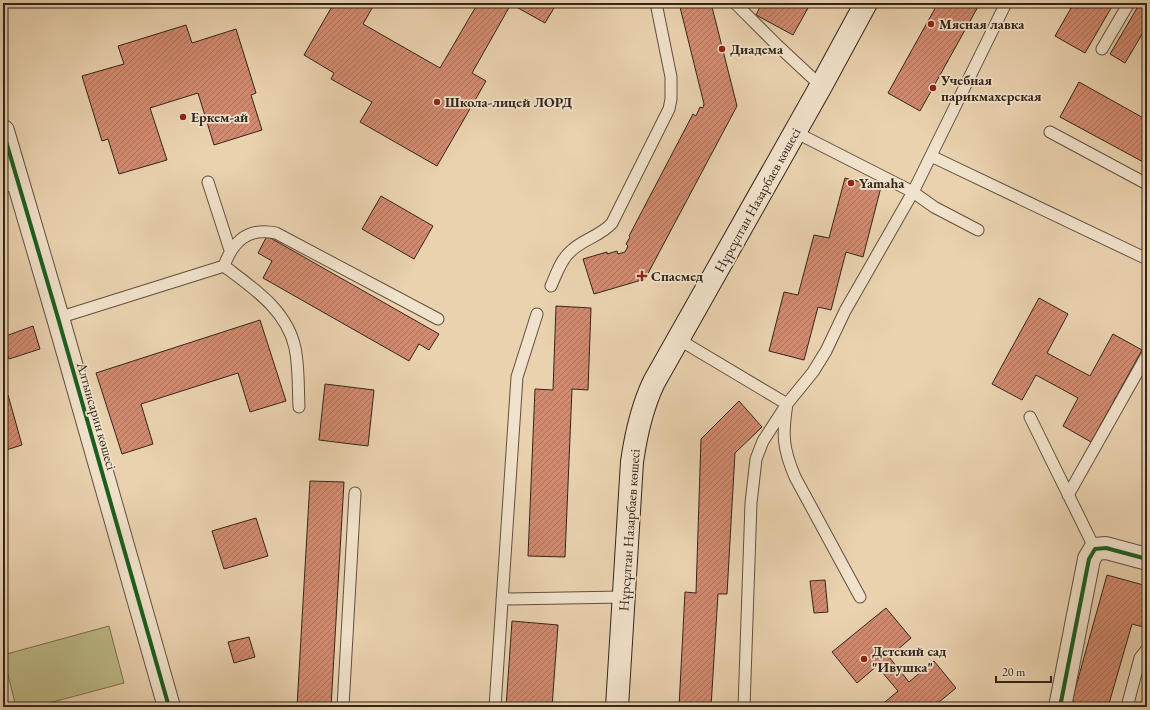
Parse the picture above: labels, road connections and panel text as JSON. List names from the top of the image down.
{
  "streets": {
    "street": ["Нұрсұлтан Назарбаев көшесі", "Алтынсарин көшесі"]
  },
  "places": {
    "other": [
      "Мясная лавка",
      "Диадема",
      "Учебная парикмахерская",
      "Школа-лицей ЛОРД",
      "Еркем-ай",
      "Yamaha",
      "Детский сад \"Ивушка\""
    ],
    "health": ["Спасмед"]
  },
  "scale_bar": "20 m"
}
